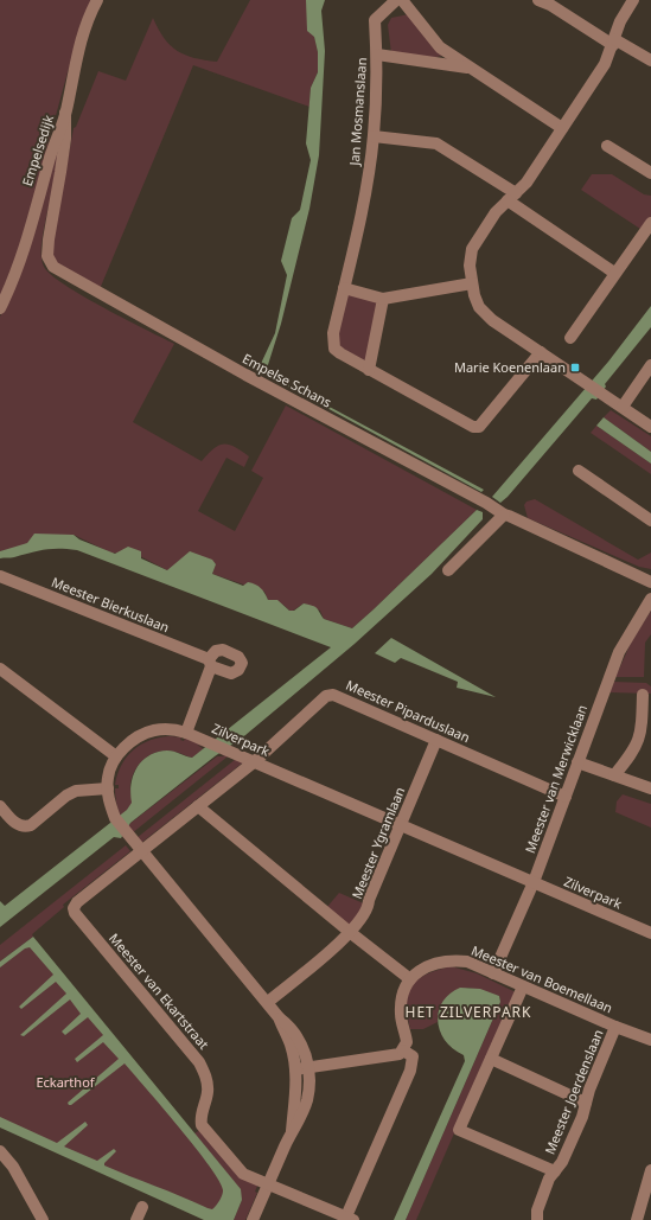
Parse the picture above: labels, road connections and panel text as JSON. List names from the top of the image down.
{
  "streets": {
    "street": [
      "Jan Mosmanslaan",
      "Empelsedijk",
      "Empelse Schans",
      "Meester Bierkuslaan",
      "Meester Piparduslaan",
      "Zilverpark",
      "Meester van Merwicklaan",
      "Meester Ygramlaan",
      "Meester van Boemellaan",
      "Meester van Ekartstraat",
      "Meester Joerdenslaan"
    ]
  },
  "crossings": [
    ["Empelsedijk", "Empelse Schans"],
    ["Meester Bierkuslaan", "Zilverpark"],
    ["Meester Piparduslaan", "Zilverpark"],
    ["Meester Piparduslaan", "Meester van Merwicklaan"],
    ["Meester Piparduslaan", "Meester Ygramlaan"],
    ["Zilverpark", "Meester van Merwicklaan"],
    ["Zilverpark", "Meester Ygramlaan"],
    ["Zilverpark", "Meester van Ekartstraat"],
    ["Meester van Merwicklaan", "Meester van Boemellaan"],
    ["Meester van Boemellaan", "Meester Joerdenslaan"]
  ],
  "districts": ["HET ZILVERPARK"],
  "parks": ["Eckarthof"],
  "places": {
    "transit": ["Marie Koenenlaan"]
  }
}
